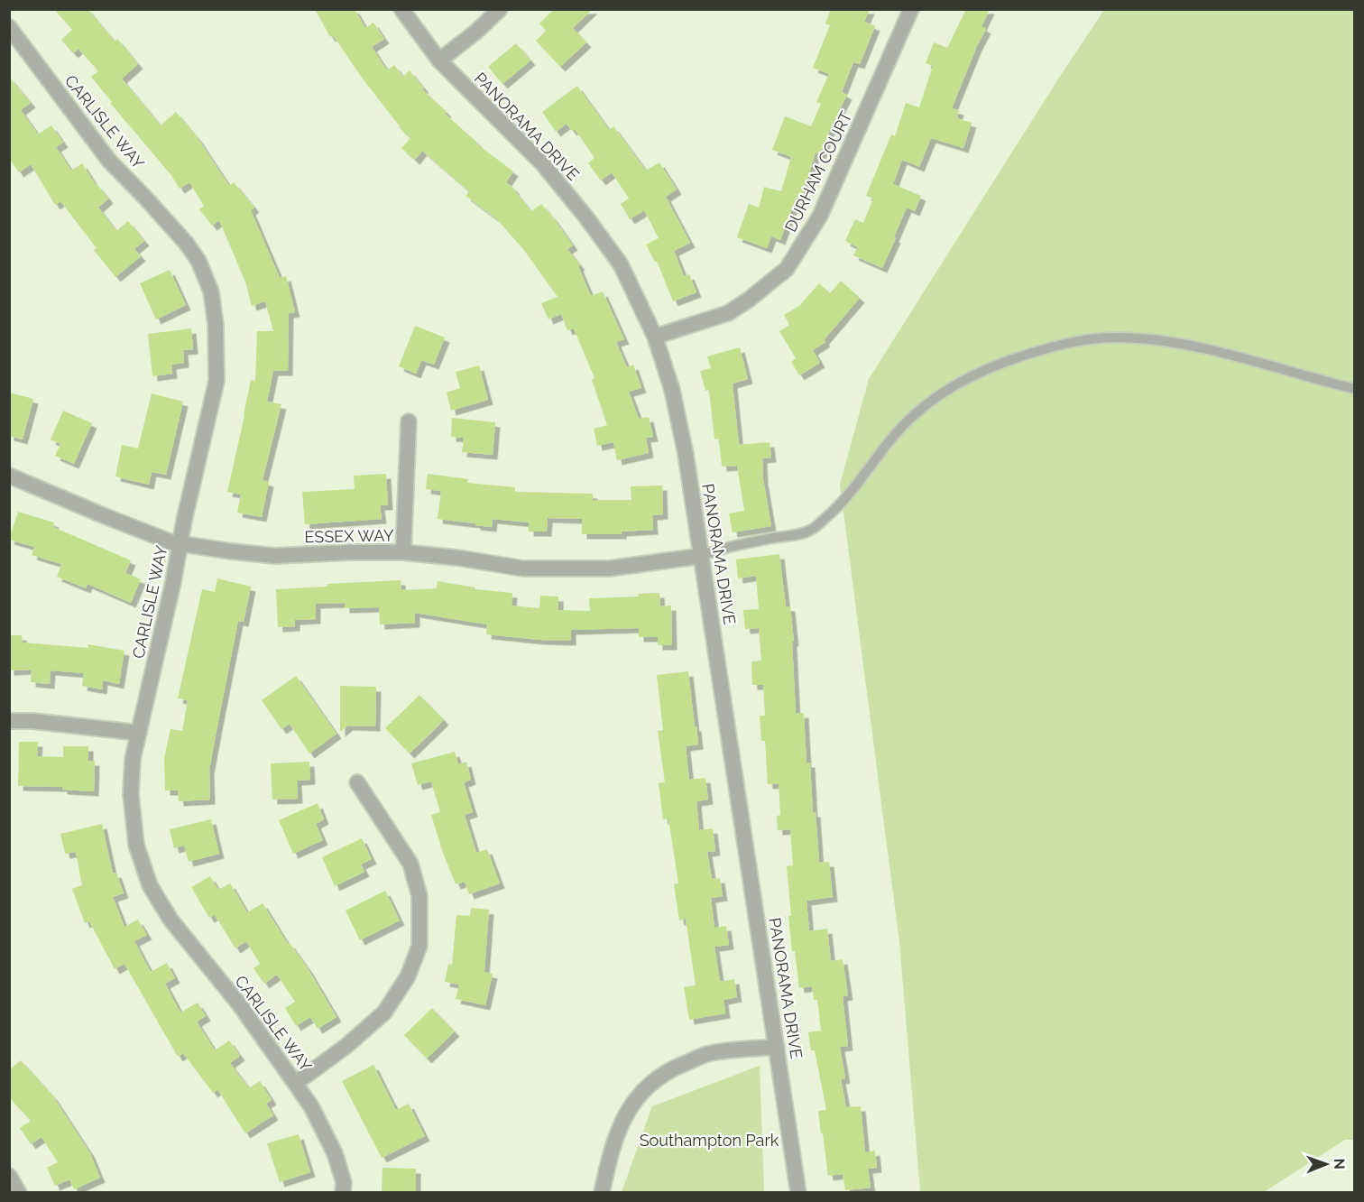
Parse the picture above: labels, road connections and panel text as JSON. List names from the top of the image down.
{
  "streets": {
    "street": [
      "CARLISLE WAY",
      "PANORAMA DRIVE",
      "DURHAM COURT",
      "ESSEX WAY"
    ]
  },
  "crossings": [
    ["CARLISLE WAY", "ESSEX WAY"],
    ["PANORAMA DRIVE", "DURHAM COURT"],
    ["PANORAMA DRIVE", "ESSEX WAY"]
  ],
  "parks": ["Southampton Park"],
  "north": "right"
}
